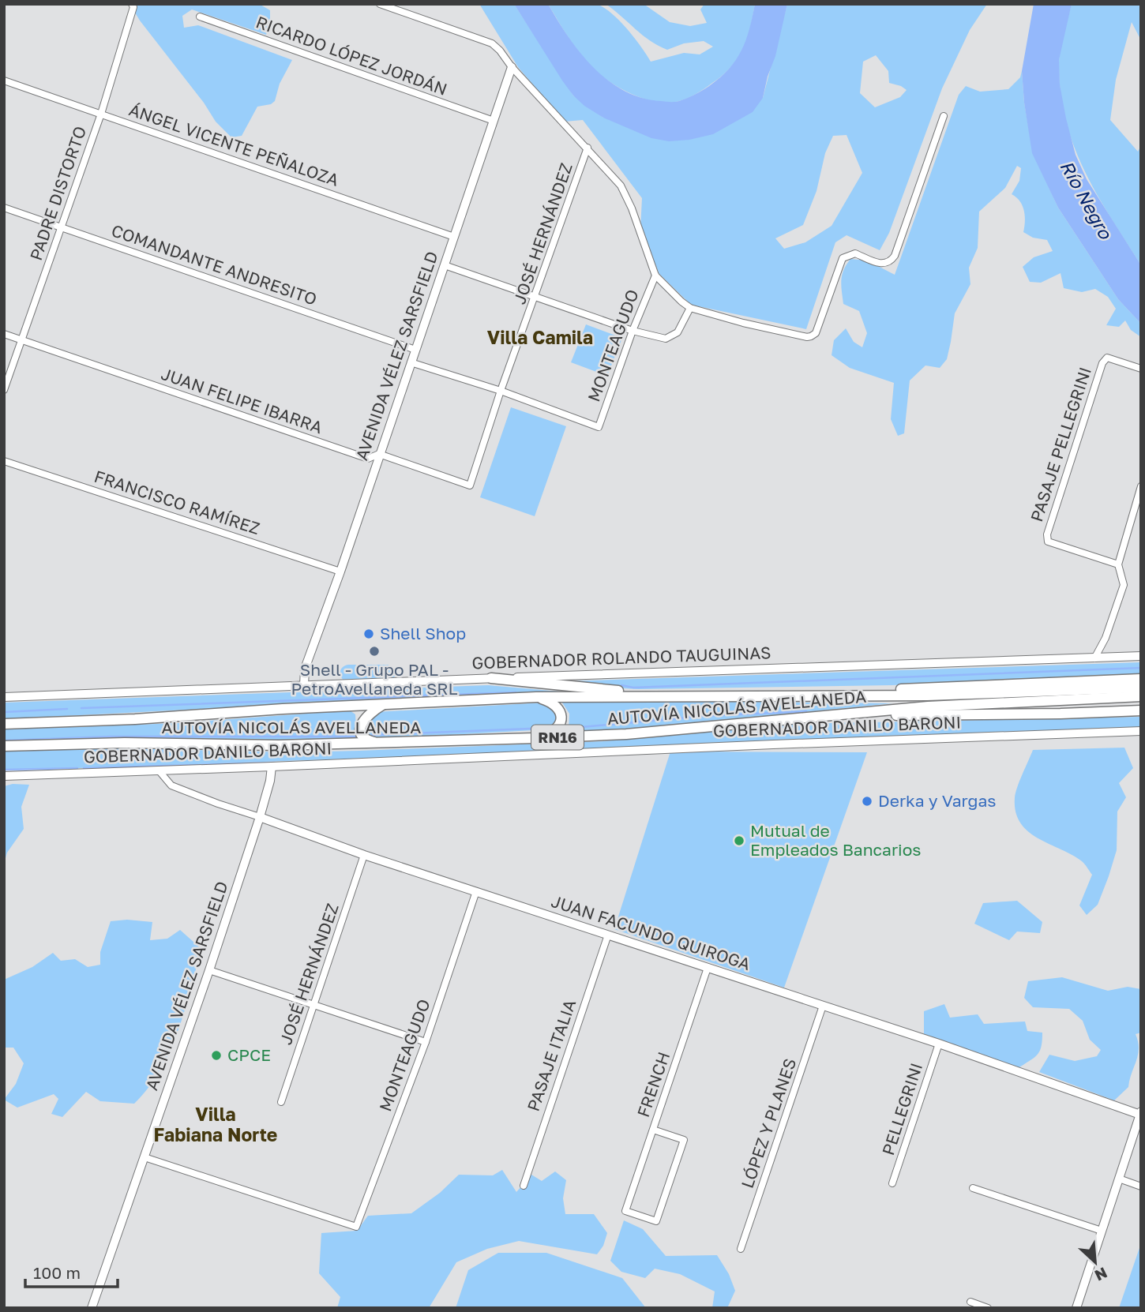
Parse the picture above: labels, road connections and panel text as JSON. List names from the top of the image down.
{
  "streets": {
    "highway": ["AUTOVÍA NICOLÁS AVELLANEDA", "RN16"],
    "street": [
      "RICARDO LÓPEZ JORDÁN",
      "ÁNGEL VICENTE PEÑALOZA",
      "PADRE DISTORTO",
      "JOSÉ HERNÁNDEZ",
      "COMANDANTE ANDRESITO",
      "MONTEAGUDO",
      "AVENIDA VÉLEZ SARSFIELD",
      "JUAN FELIPE IBARRA",
      "PASAJE PELLEGRINI",
      "FRANCISCO RAMÍREZ",
      "GOBERNADOR ROLANDO TAUGUINAS",
      "GOBERNADOR DANILO BARONI",
      "JUAN FACUNDO QUIROGA",
      "PASAJE ITALIA",
      "FRENCH",
      "PELLEGRINI",
      "LÓPEZ Y PLANES"
    ]
  },
  "crossings": [
    ["RICARDO LÓPEZ JORDÁN", "AVENIDA VÉLEZ SARSFIELD"],
    ["ÁNGEL VICENTE PEÑALOZA", "PADRE DISTORTO"],
    ["ÁNGEL VICENTE PEÑALOZA", "AVENIDA VÉLEZ SARSFIELD"],
    ["PADRE DISTORTO", "COMANDANTE ANDRESITO"],
    ["PADRE DISTORTO", "JUAN FELIPE IBARRA"],
    ["JOSÉ HERNÁNDEZ", "MONTEAGUDO"],
    ["JOSÉ HERNÁNDEZ", "JUAN FELIPE IBARRA"],
    ["JOSÉ HERNÁNDEZ", "JUAN FACUNDO QUIROGA"],
    ["COMANDANTE ANDRESITO", "AVENIDA VÉLEZ SARSFIELD"],
    ["MONTEAGUDO", "AVENIDA VÉLEZ SARSFIELD"],
    ["MONTEAGUDO", "JUAN FACUNDO QUIROGA"],
    ["AVENIDA VÉLEZ SARSFIELD", "JUAN FELIPE IBARRA"],
    ["AVENIDA VÉLEZ SARSFIELD", "FRANCISCO RAMÍREZ"],
    ["AVENIDA VÉLEZ SARSFIELD", "GOBERNADOR ROLANDO TAUGUINAS"],
    ["AVENIDA VÉLEZ SARSFIELD", "GOBERNADOR DANILO BARONI"],
    ["AVENIDA VÉLEZ SARSFIELD", "JUAN FACUNDO QUIROGA"],
    ["GOBERNADOR DANILO BARONI", "JUAN FACUNDO QUIROGA"],
    ["JUAN FACUNDO QUIROGA", "PASAJE ITALIA"],
    ["JUAN FACUNDO QUIROGA", "FRENCH"],
    ["JUAN FACUNDO QUIROGA", "PELLEGRINI"],
    ["JUAN FACUNDO QUIROGA", "LÓPEZ Y PLANES"]
  ],
  "districts": ["Villa Camila", "Villa Fabiana Norte"],
  "water": ["Río Negro"],
  "places": [
    "Shell Shop",
    "Shell - Grupo PAL - PetroAvellaneda SRL",
    "Derka y Vargas",
    "Mutual de Empleados Bancarios",
    "CPCE"
  ],
  "scale_bar": "100 m",
  "north": "bottom right"
}
